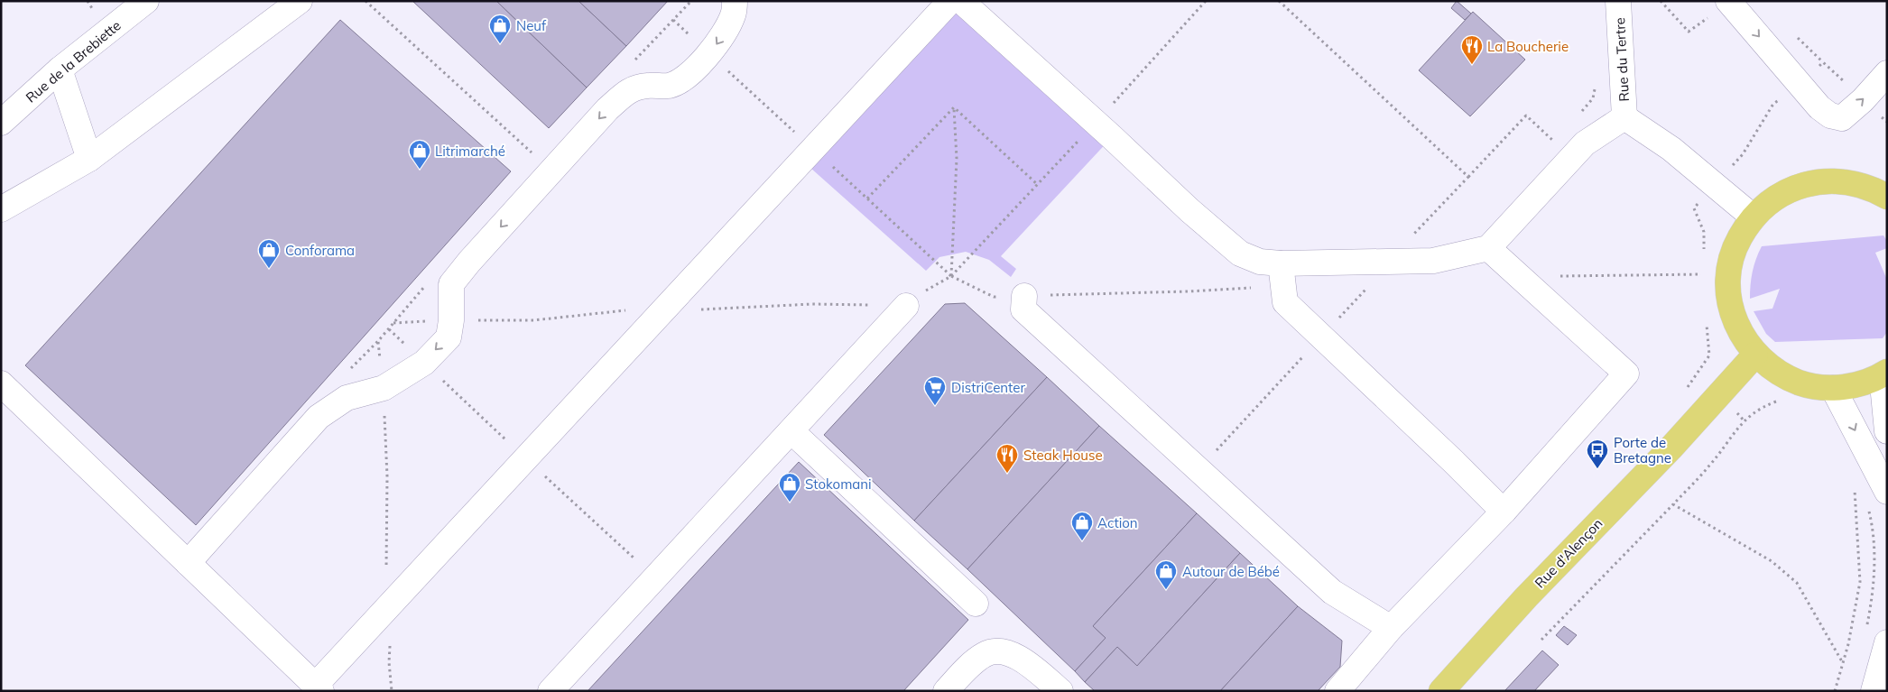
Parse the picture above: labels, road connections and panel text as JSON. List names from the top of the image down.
{
  "streets": {
    "main road": ["Rue d'Alençon"],
    "street": ["Rue du Tertre", "Rue de la Brebiette"]
  },
  "places": {
    "shop": [
      "Neuf",
      "Litrimarché",
      "Conforama",
      "Stokomani",
      "Action",
      "Autour de Bébé"
    ],
    "restaurant": ["La Boucherie", "Steak House"],
    "supermarket": ["DistriCenter"],
    "bus stop": ["Porte de Bretagne"]
  }
}
